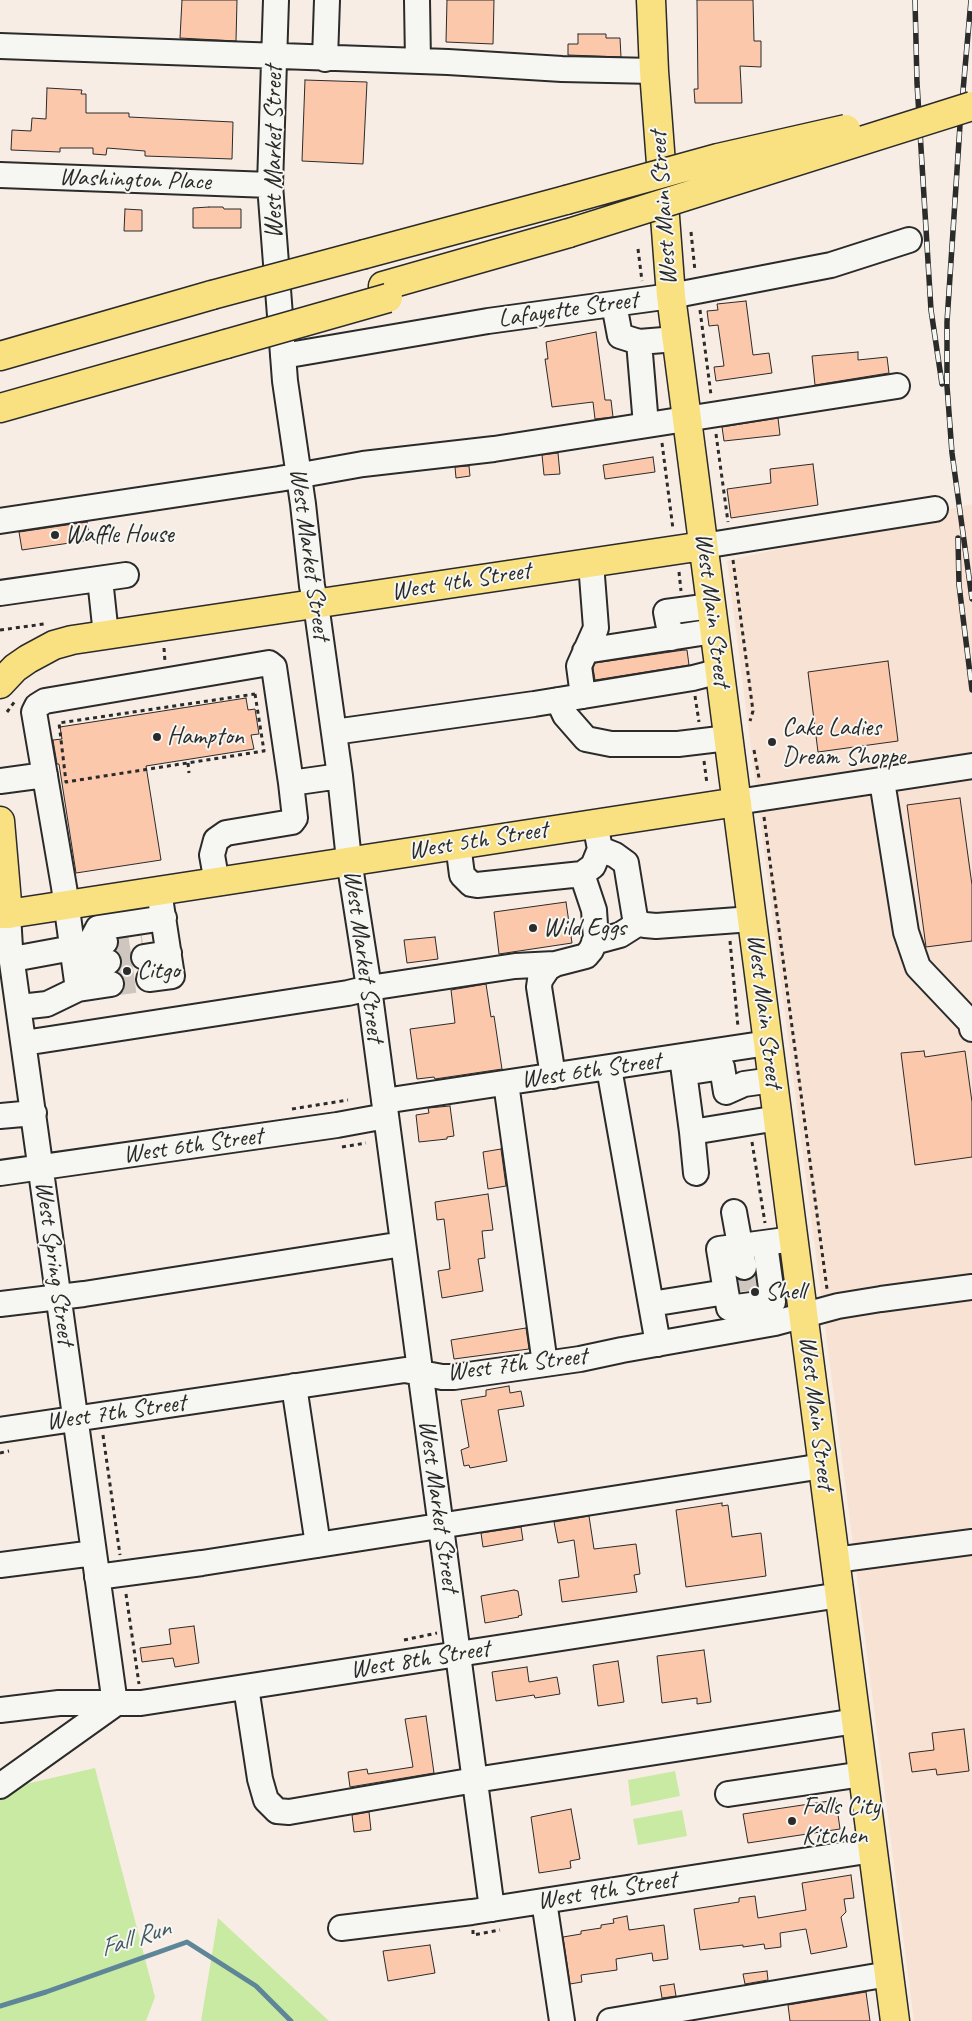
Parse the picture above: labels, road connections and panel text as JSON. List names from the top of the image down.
{
  "streets": {
    "main road": [
      "West Main Street",
      "West 4th Street",
      "West 5th Street",
      "West Spring Street"
    ],
    "street": [
      "West Market Street",
      "Washington Place",
      "Lafayette Street",
      "West 6th Street",
      "West 7th Street",
      "West 8th Street",
      "West 9th Street"
    ]
  },
  "crossings": [
    ["West Market Street", "Washington Place"],
    ["West Market Street", "Lafayette Street"],
    ["West Market Street", "West 4th Street"],
    ["West Market Street", "West 5th Street"],
    ["West Market Street", "West 6th Street"],
    ["West Market Street", "West 7th Street"],
    ["West Market Street", "West 8th Street"],
    ["West Market Street", "West 9th Street"],
    ["West Main Street", "Lafayette Street"],
    ["West Main Street", "West 4th Street"],
    ["West Main Street", "West 5th Street"],
    ["West Main Street", "West 6th Street"],
    ["West Main Street", "West 7th Street"],
    ["West Main Street", "West 8th Street"],
    ["West Main Street", "West 9th Street"],
    ["West 5th Street", "West Spring Street"],
    ["West 6th Street", "West Spring Street"],
    ["West Spring Street", "West 7th Street"],
    ["West Spring Street", "West 8th Street"]
  ],
  "water": ["Fall Run"],
  "places": [
    "Waffle House",
    "Hampton",
    "Cake Ladies Dream Shoppe",
    "Wild Eggs",
    "Citgo",
    "Shell",
    "Falls City Kitchen"
  ]
}
